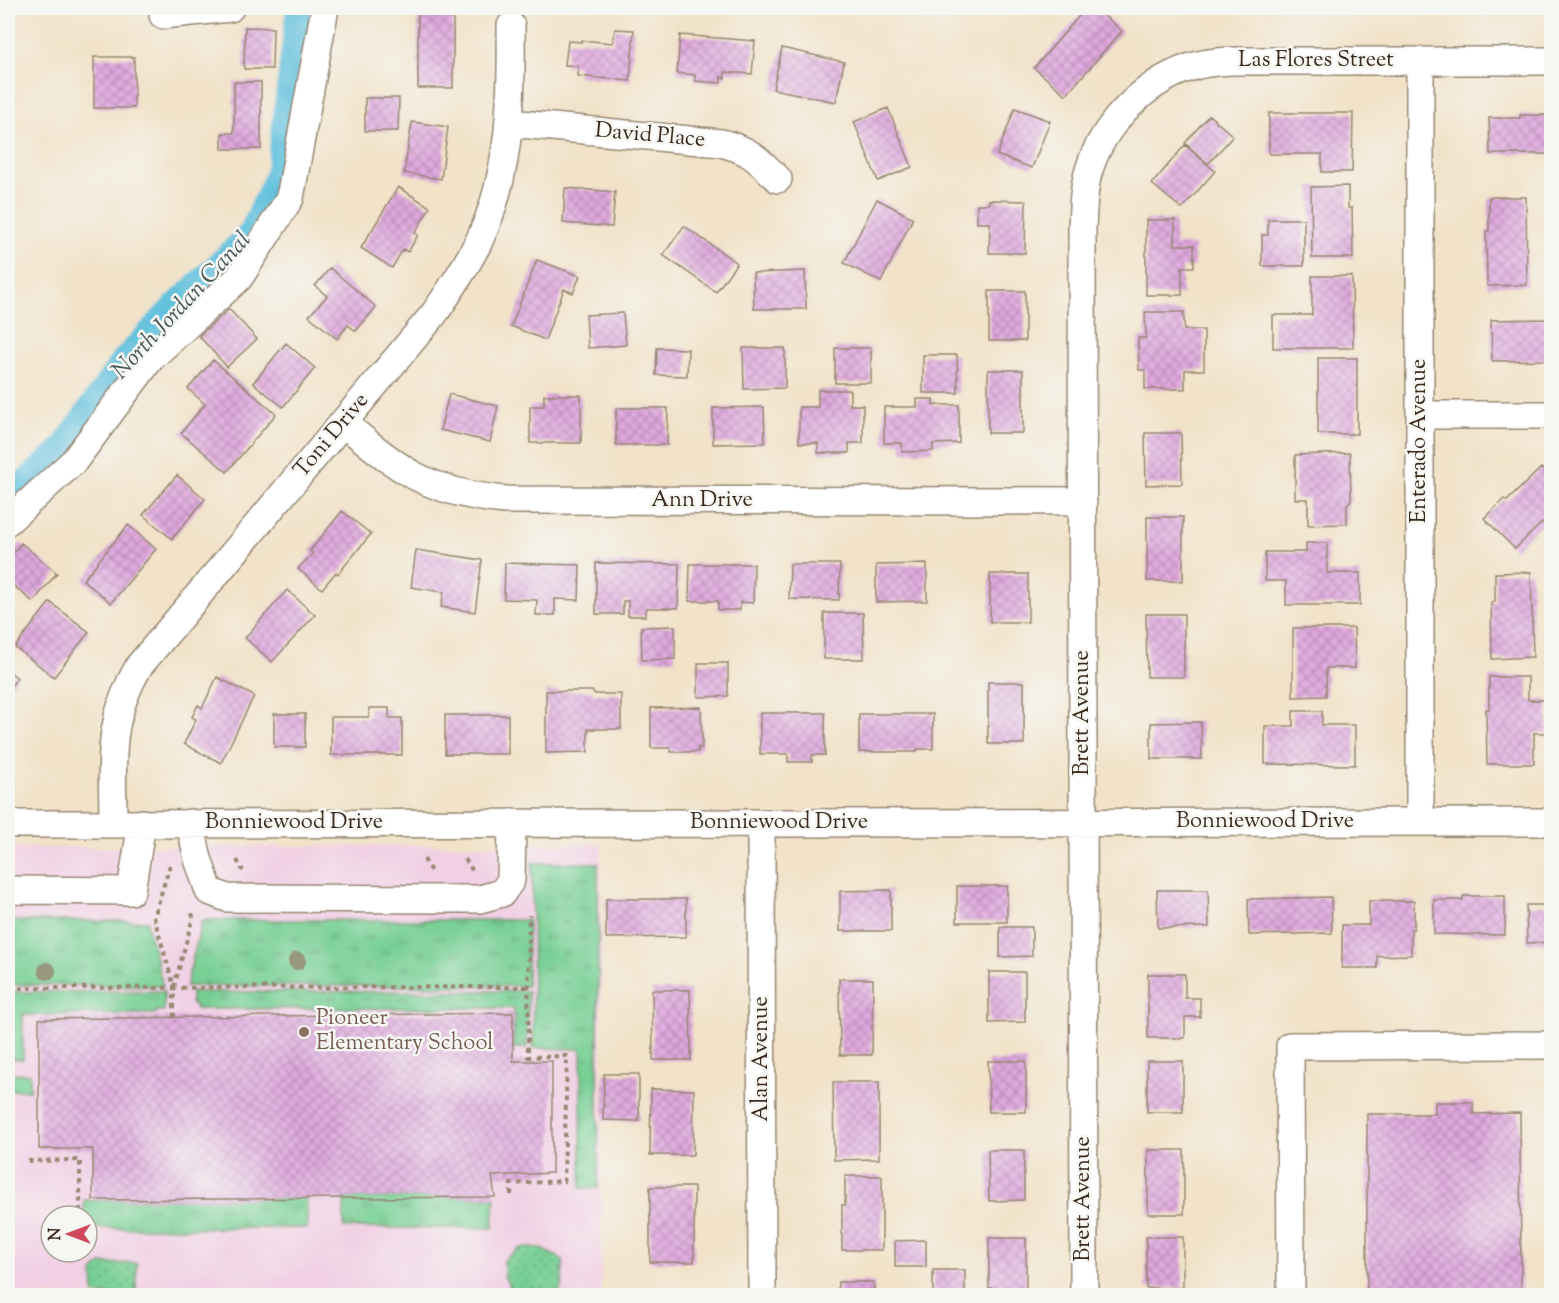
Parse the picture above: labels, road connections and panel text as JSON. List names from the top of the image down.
{
  "streets": {
    "street": [
      "Las Flores Street",
      "David Place",
      "Toni Drive",
      "Enterado Avenue",
      "Ann Drive",
      "Brett Avenue",
      "Bonniewood Drive",
      "Alan Avenue"
    ]
  },
  "crossings": [
    ["Las Flores Street", "Enterado Avenue"],
    ["Las Flores Street", "Brett Avenue"],
    ["David Place", "Toni Drive"],
    ["Toni Drive", "Ann Drive"],
    ["Toni Drive", "Bonniewood Drive"],
    ["Enterado Avenue", "Bonniewood Drive"],
    ["Ann Drive", "Brett Avenue"],
    ["Brett Avenue", "Bonniewood Drive"],
    ["Bonniewood Drive", "Alan Avenue"]
  ],
  "water": ["North Jordan Canal"],
  "places": ["Pioneer Elementary School"],
  "north": "left"
}
